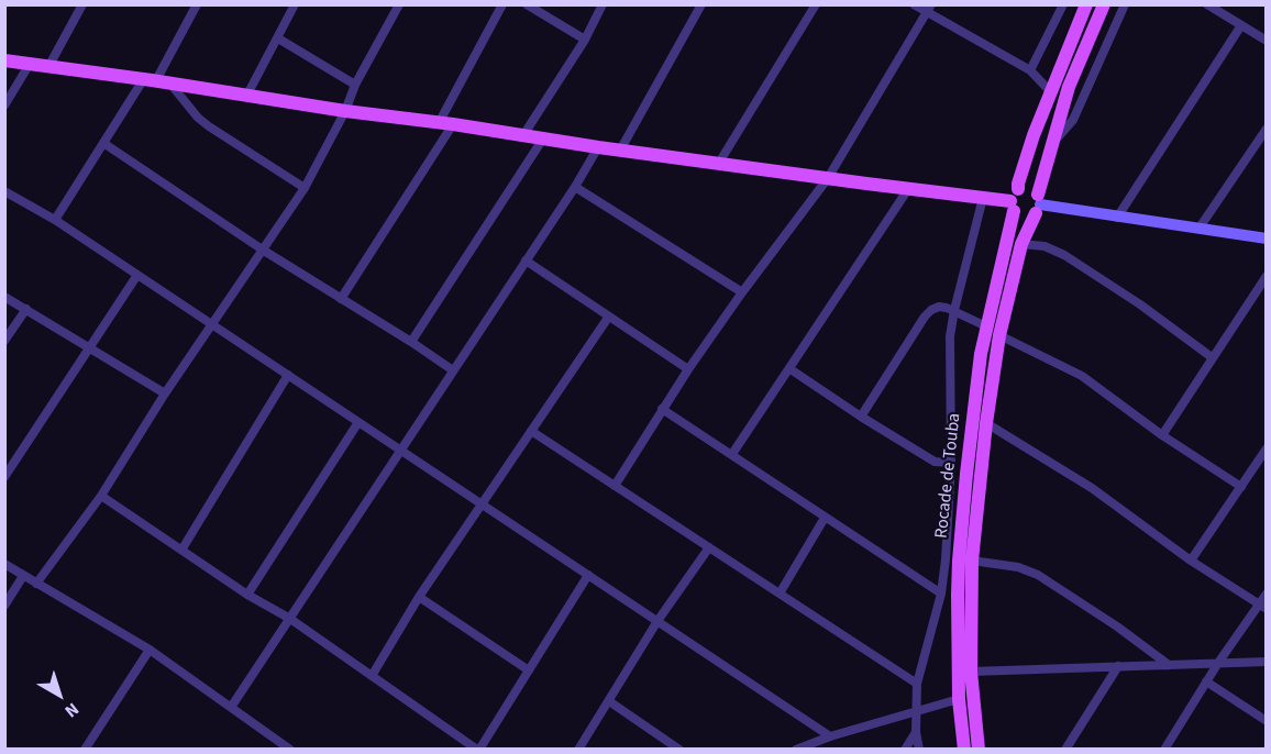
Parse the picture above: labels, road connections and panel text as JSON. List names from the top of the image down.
{
  "streets": {
    "main road": ["Rocade de Touba"]
  },
  "north": "bottom right"
}
